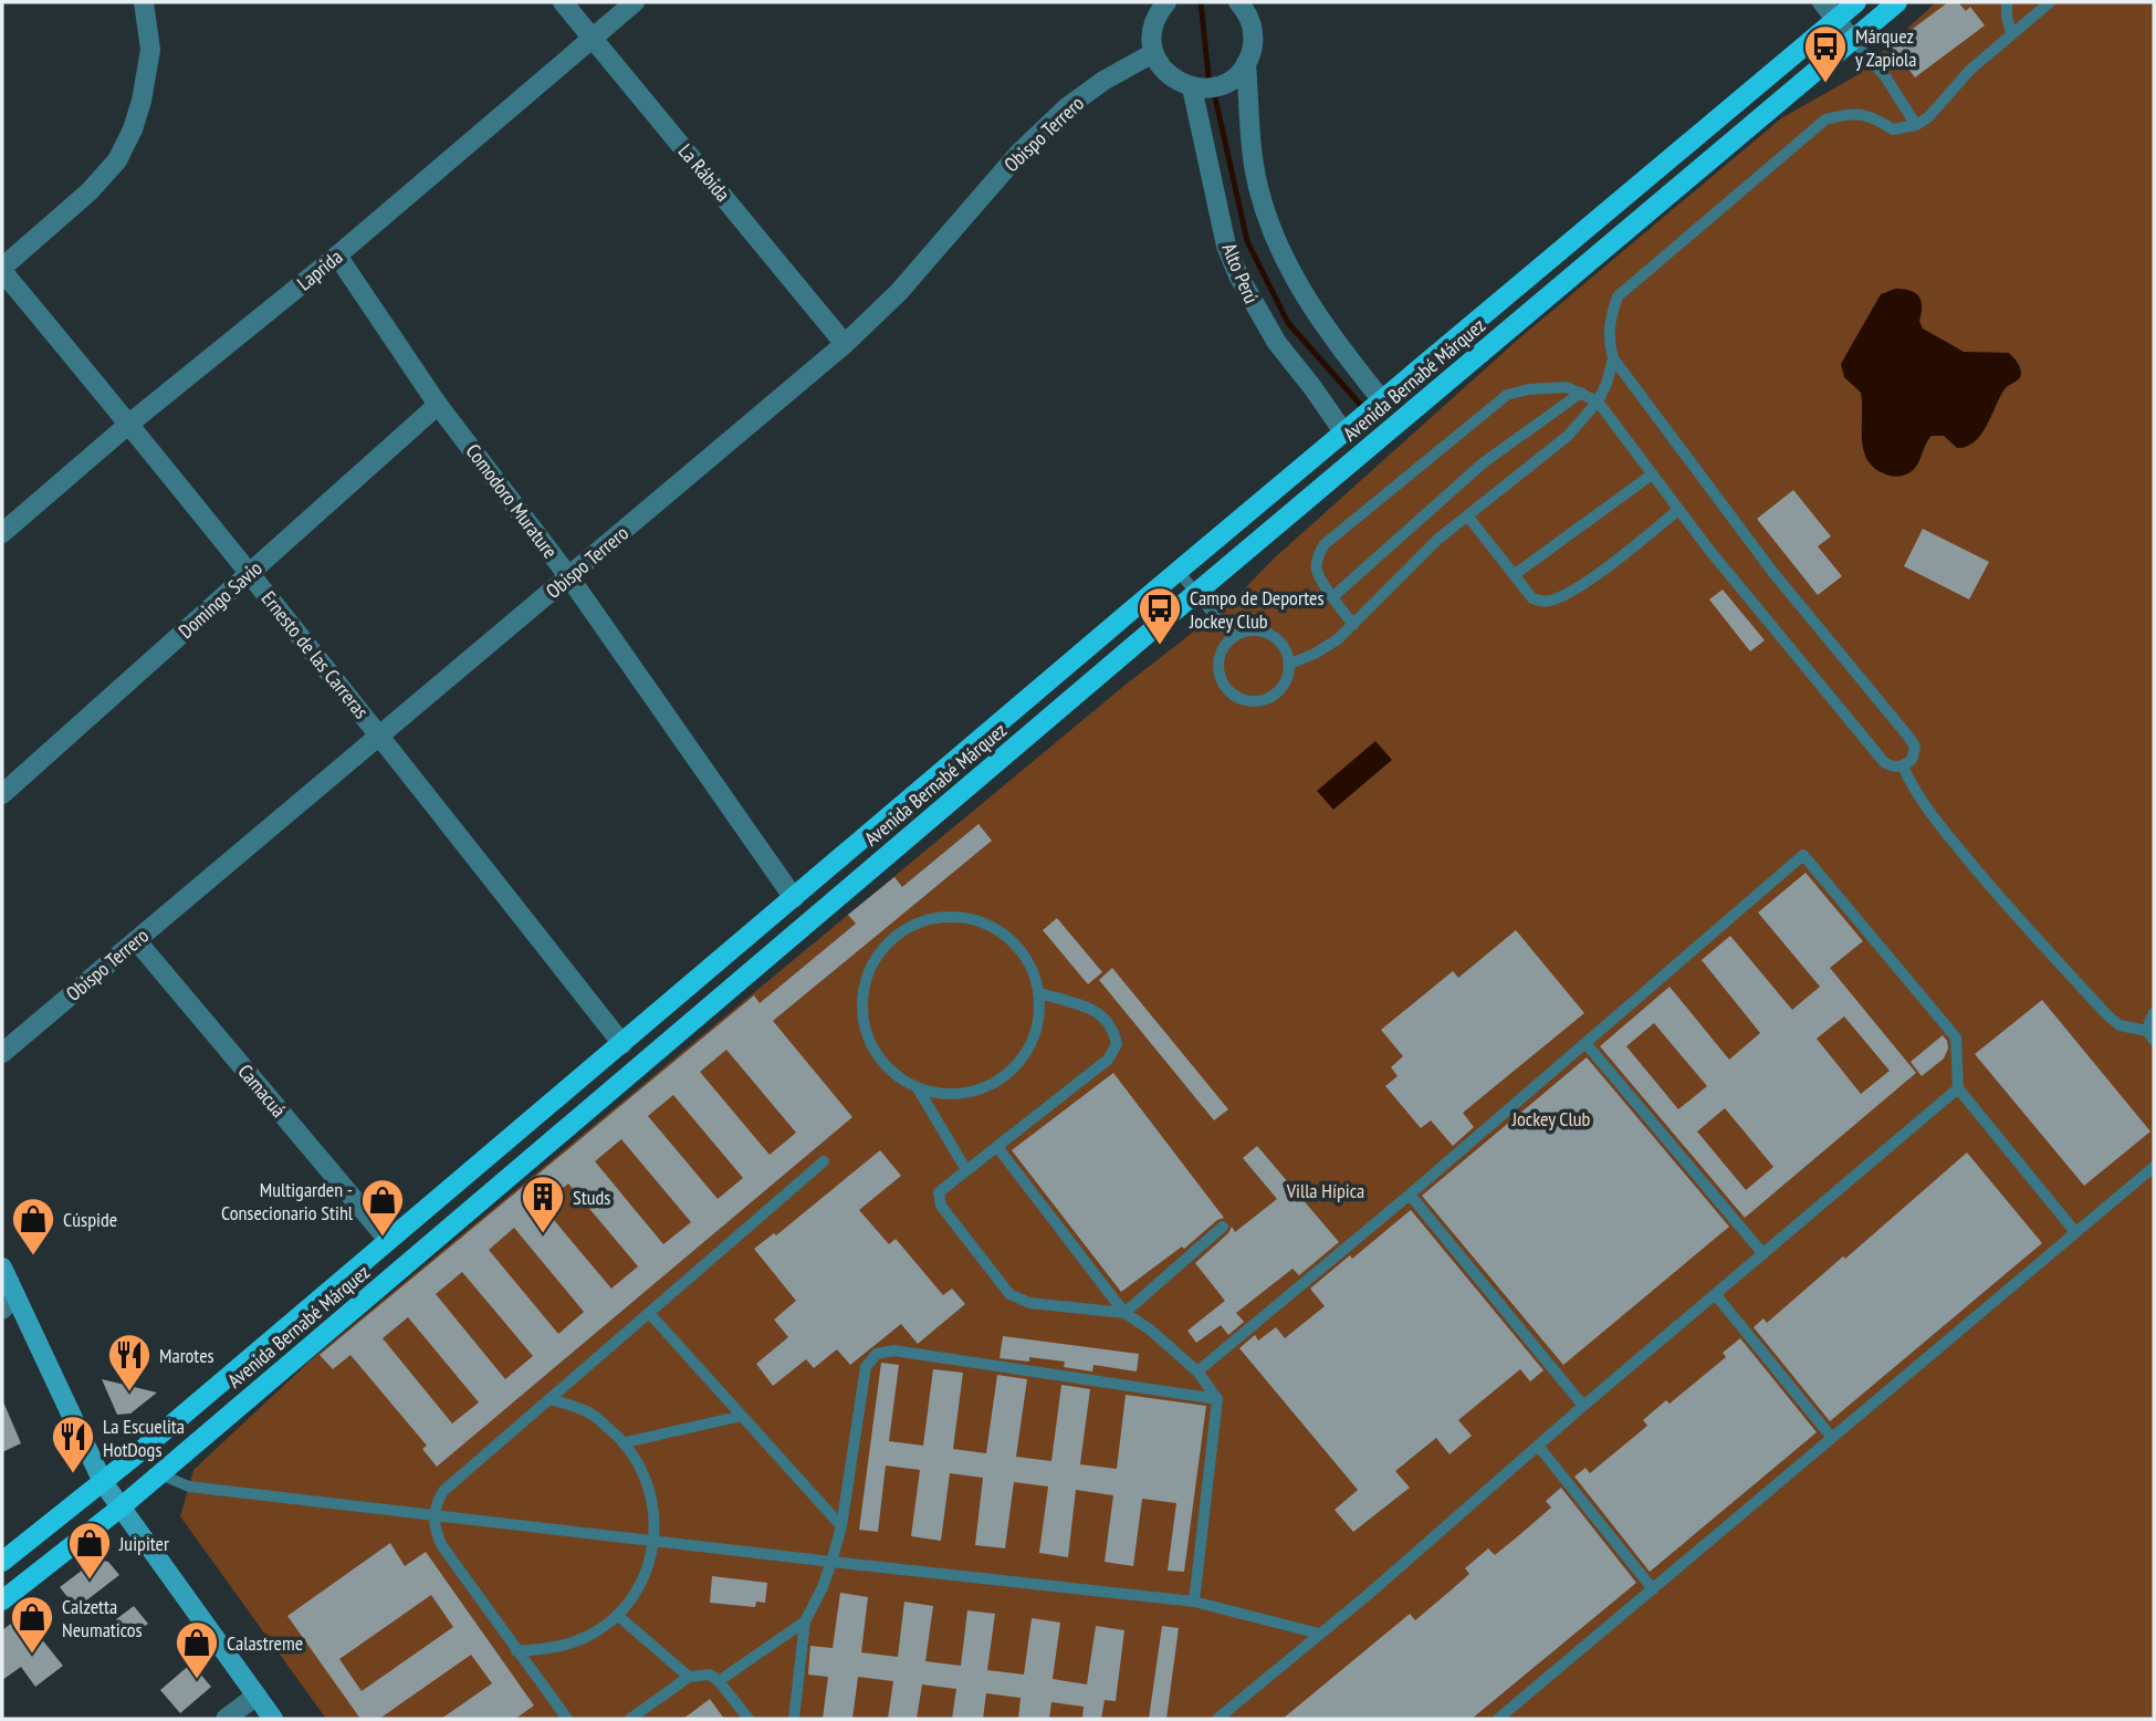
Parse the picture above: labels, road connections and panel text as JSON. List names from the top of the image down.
{
  "streets": {
    "main road": ["Avenida Bernabé Márquez"],
    "street": [
      "Obispo Terrero",
      "La Rábida",
      "Laprida",
      "Alto Perú",
      "Comodoro Murature",
      "Domingo Savio",
      "Ernesto de las Carreras",
      "Camacuá"
    ]
  },
  "crossings": [
    ["Obispo Terrero", "La Rábida"],
    ["Obispo Terrero", "Comodoro Murature"],
    ["Obispo Terrero", "Ernesto de las Carreras"],
    ["Obispo Terrero", "Camacuá"],
    ["La Rábida", "Laprida"],
    ["Laprida", "Comodoro Murature"],
    ["Laprida", "Ernesto de las Carreras"],
    ["Alto Perú", "Avenida Bernabé Márquez"],
    ["Avenida Bernabé Márquez", "Comodoro Murature"],
    ["Avenida Bernabé Márquez", "Ernesto de las Carreras"],
    ["Avenida Bernabé Márquez", "Camacuá"],
    ["Comodoro Murature", "Domingo Savio"],
    ["Domingo Savio", "Ernesto de las Carreras"]
  ],
  "parks": ["Jockey Club", "Villa Hípica"],
  "places": {
    "bus stop": ["Márquez y Zapiola", "Campo de Deportes Jockey Club"],
    "building": ["Studs"],
    "shop": [
      "Multigarden - Consecionario Stihl",
      "Cúspide",
      "Juipiter",
      "Calzetta Neumaticos",
      "Calastreme"
    ],
    "restaurant": ["Marotes", "La Escuelita HotDogs"]
  }
}
